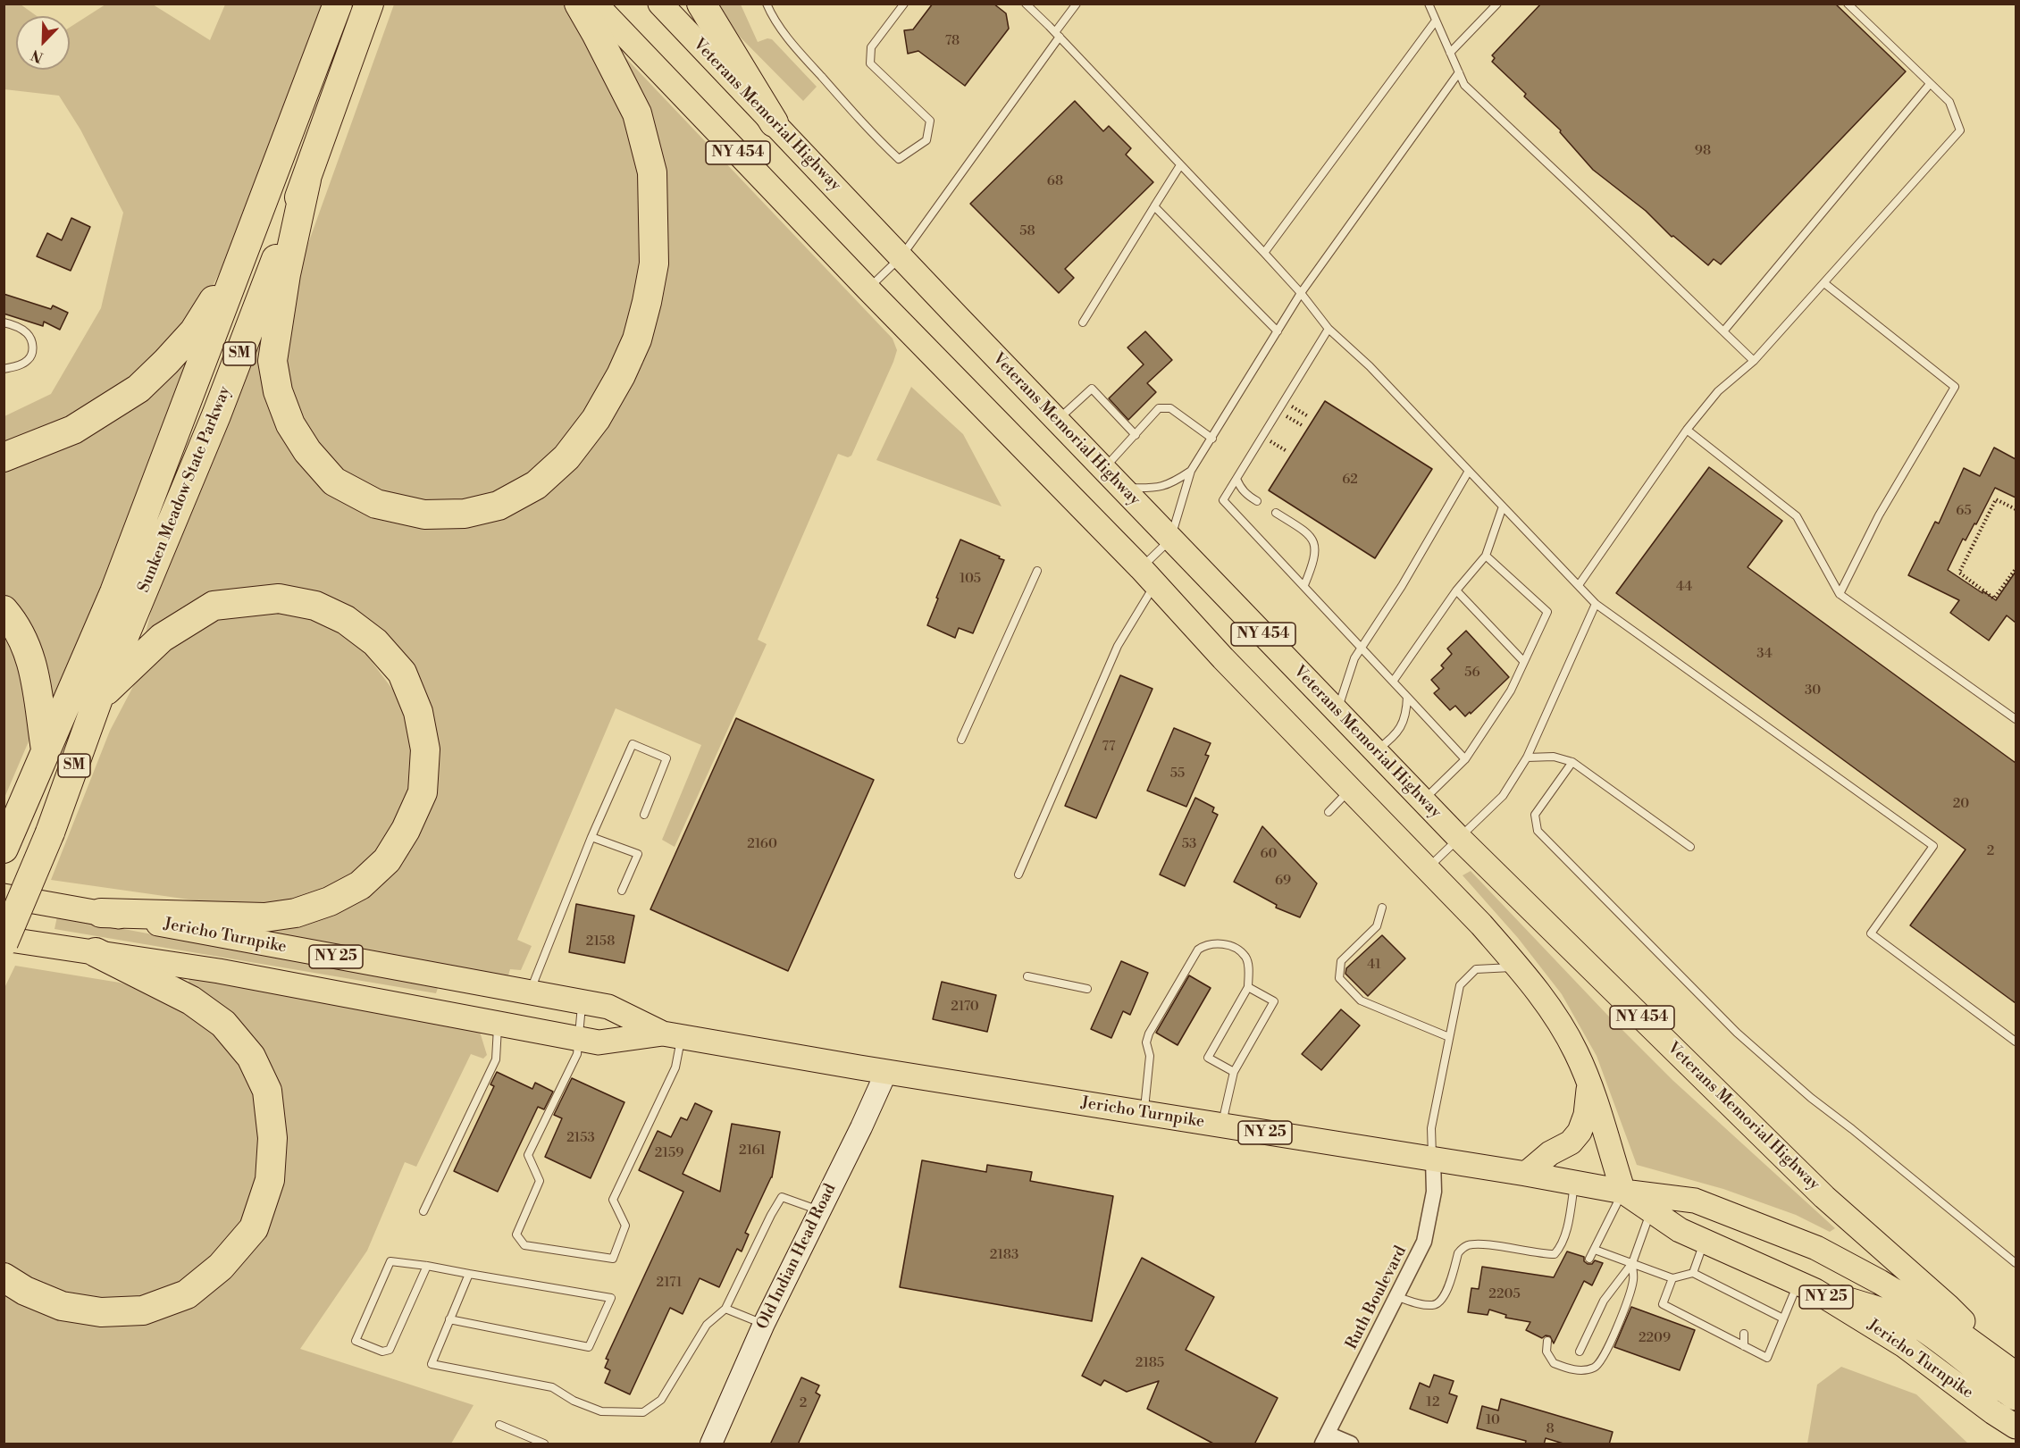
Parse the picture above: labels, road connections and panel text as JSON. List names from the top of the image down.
{
  "streets": {
    "highway": ["SM", "Sunken Meadow State Parkway"],
    "main road": [
      "Veterans Memorial Highway",
      "NY 454",
      "Jericho Turnpike",
      "NY 25"
    ],
    "street": ["Old Indian Head Road", "Ruth Boulevard"]
  },
  "crossings": [
    ["Veterans Memorial Highway", "Jericho Turnpike"],
    ["NY 454", "Jericho Turnpike"],
    ["Sunken Meadow State Parkway", "Jericho Turnpike"],
    ["Jericho Turnpike", "Old Indian Head Road"],
    ["Jericho Turnpike", "Ruth Boulevard"]
  ],
  "house_numbers": [
    "78",
    "98",
    "68",
    "58",
    "62",
    "65",
    "105",
    "44",
    "34",
    "56",
    "30",
    "77",
    "55",
    "20",
    "2160",
    "53",
    "2",
    "60",
    "69",
    "2158",
    "41",
    "2170",
    "2153",
    "2161",
    "2159",
    "2183",
    "2171",
    "2205",
    "2209",
    "2185",
    "12",
    "2",
    "10",
    "8"
  ],
  "north": "bottom left"
}
